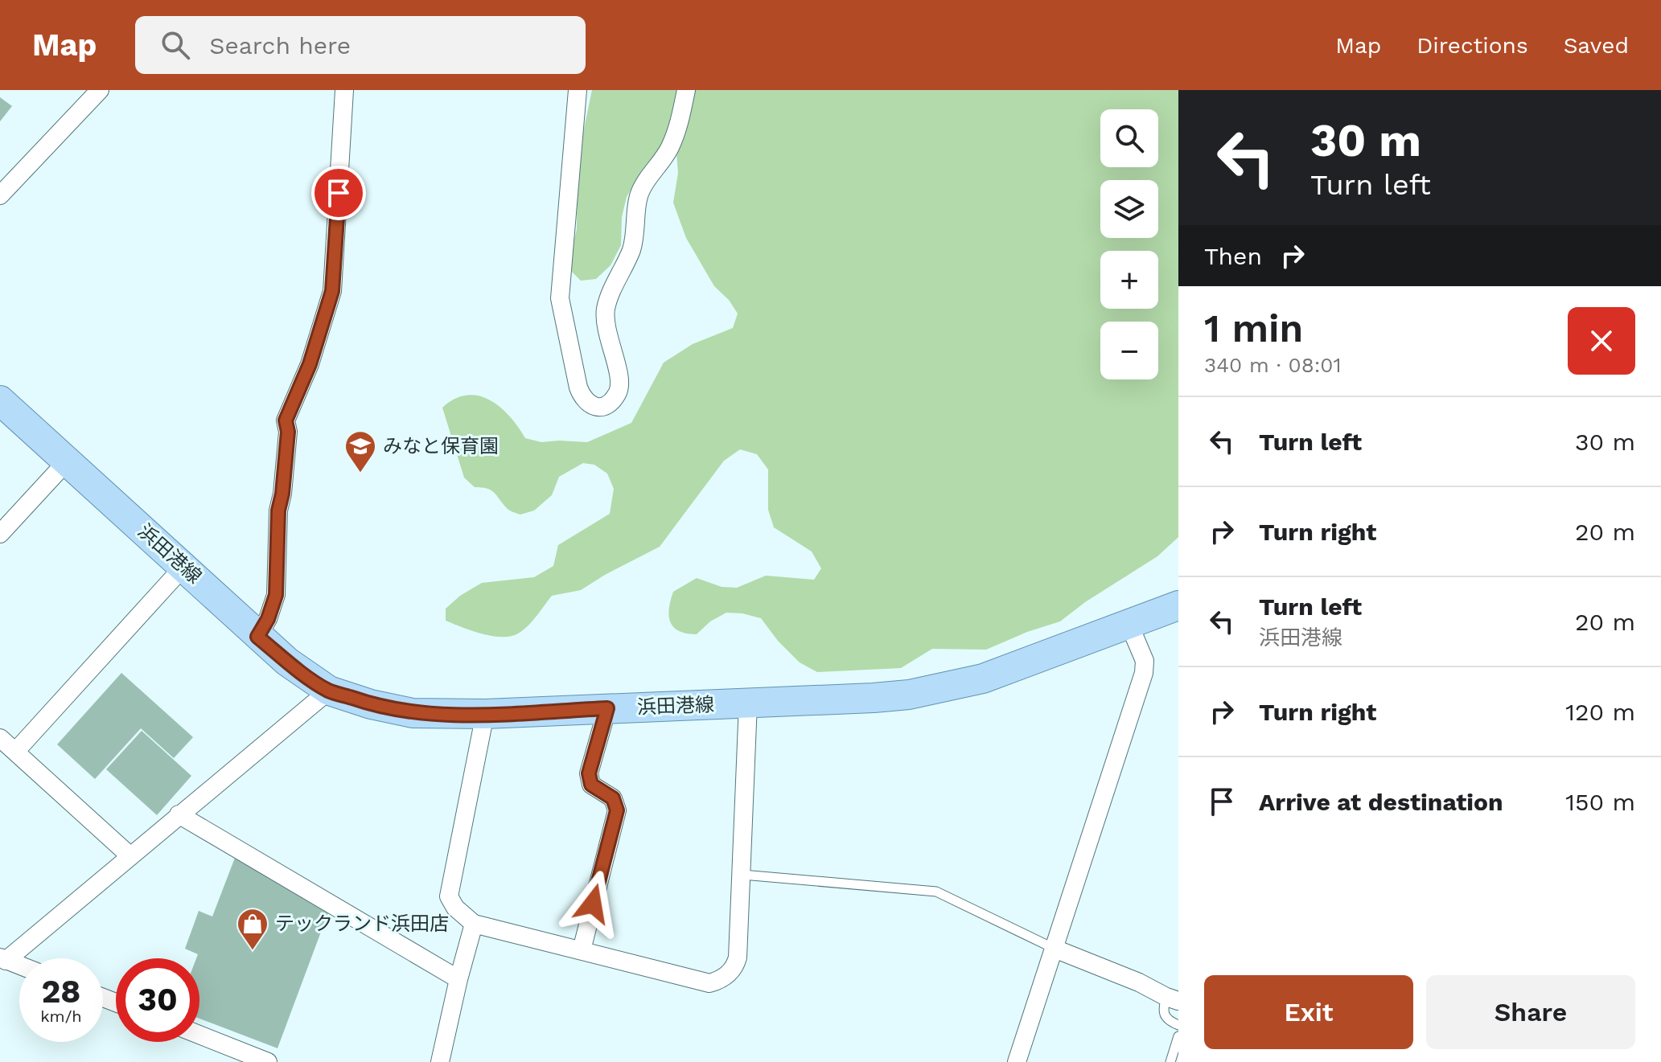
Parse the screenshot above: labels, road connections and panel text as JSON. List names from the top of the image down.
{
  "streets": {
    "main road": ["浜田港線"]
  },
  "places": {
    "school or university": ["みなと保育園"],
    "shop": ["テックランド浜田店"]
  },
  "page": {
    "header": "Map",
    "search": "Search here",
    "nav": ["Map", "Directions", "Saved"],
    "turn": ["30 m", "Turn left"],
    "map_buttons": ["+", "−"],
    "then": "Then",
    "heading": ["1 min", "340 m · 08:01"],
    "list": [
      {
        "name": "Turn left",
        "value": "30 m"
      },
      {
        "name": "Turn right",
        "value": "20 m"
      },
      {
        "name": "Turn left",
        "note": "浜田港線",
        "value": "20 m"
      },
      {
        "name": "Turn right",
        "value": "120 m"
      },
      {
        "name": "Arrive at destination",
        "value": "150 m"
      }
    ],
    "speed": "28 km/h",
    "limit": "30",
    "buttons": ["Exit", "Share"]
  }
}
